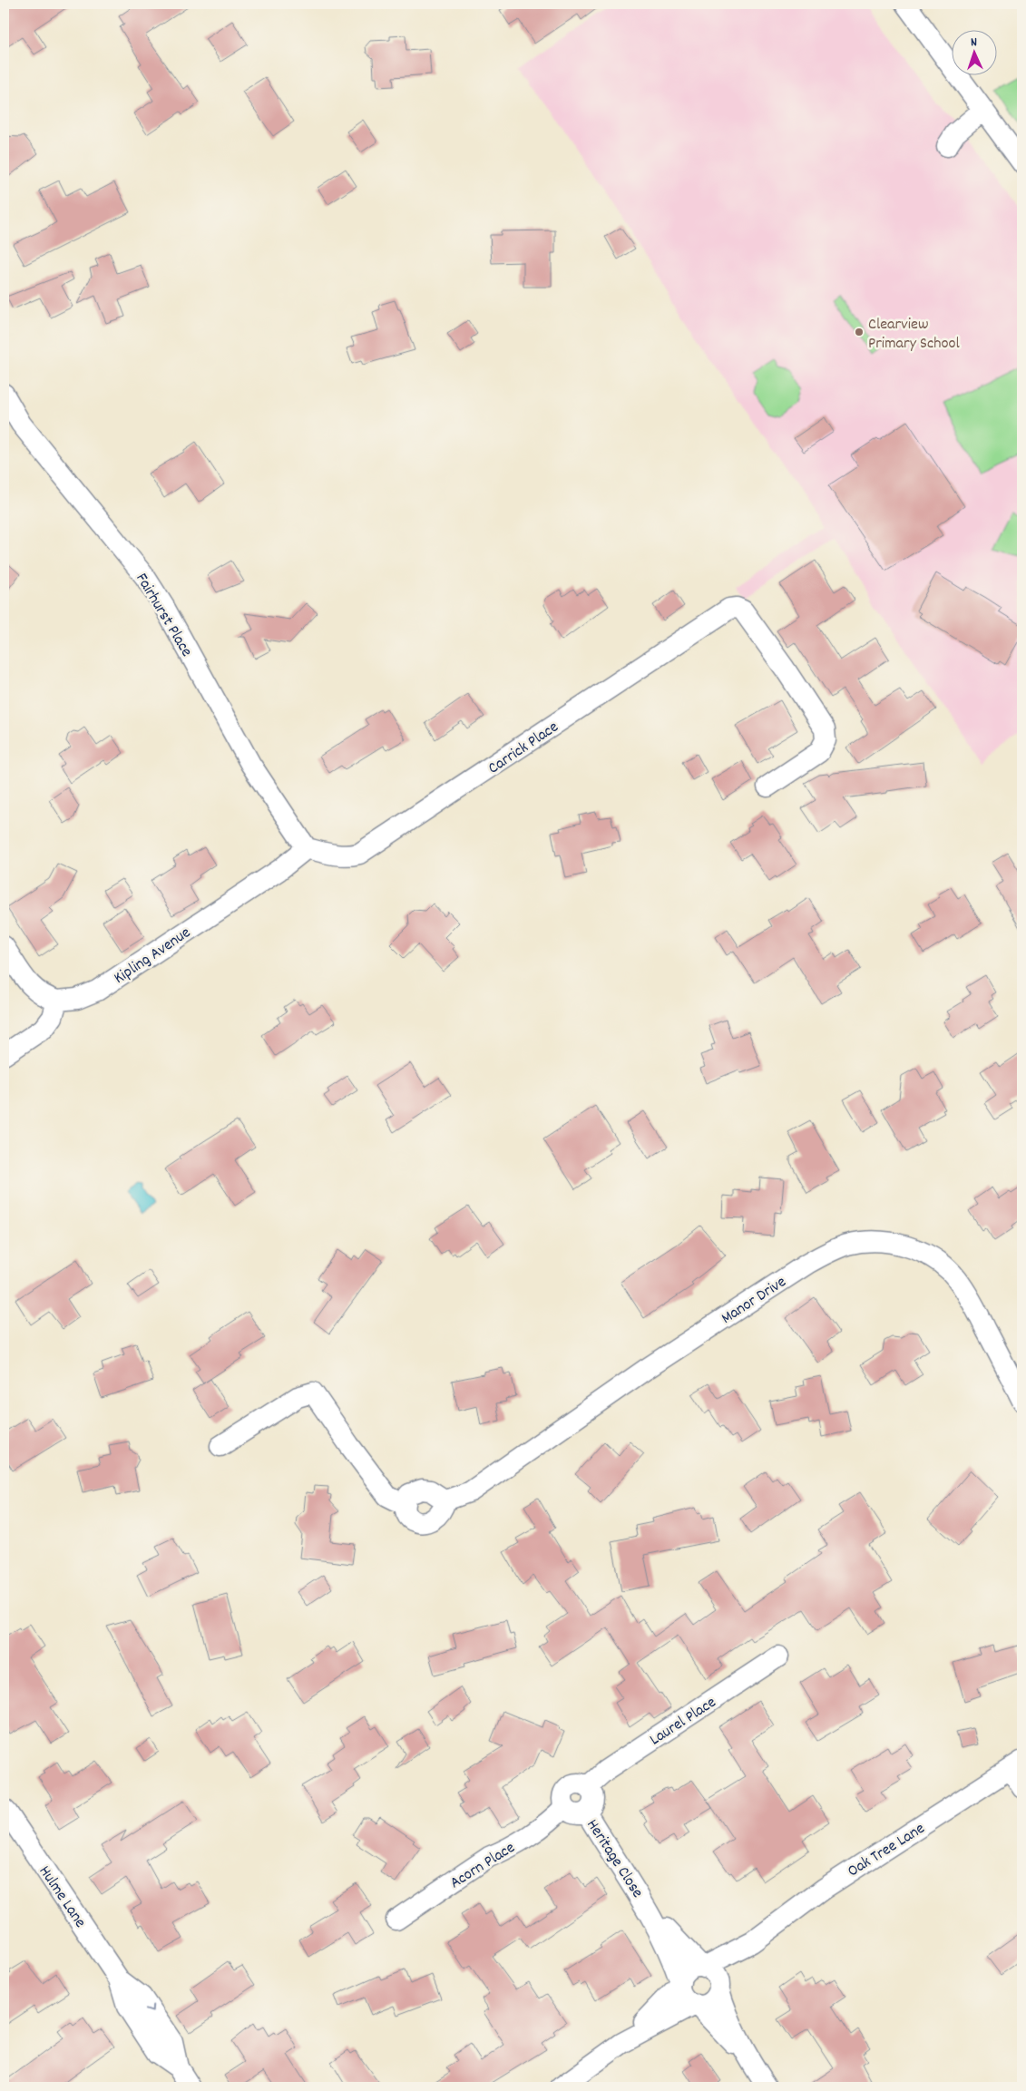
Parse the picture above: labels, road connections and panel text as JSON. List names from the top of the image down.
{
  "streets": {
    "street": [
      "Fairhurst Place",
      "Carrick Place",
      "Kipling Avenue",
      "Manor Drive",
      "Laurel Place",
      "Oak Tree Lane",
      "Heritage Close",
      "Acorn Place",
      "Hulme Lane"
    ]
  },
  "crossings": [
    ["Fairhurst Place", "Carrick Place"],
    ["Fairhurst Place", "Kipling Avenue"],
    ["Carrick Place", "Kipling Avenue"],
    ["Laurel Place", "Heritage Close"],
    ["Laurel Place", "Acorn Place"],
    ["Oak Tree Lane", "Heritage Close"],
    ["Heritage Close", "Acorn Place"]
  ],
  "places": ["Clearview Primary School"],
  "north": "top"
}
